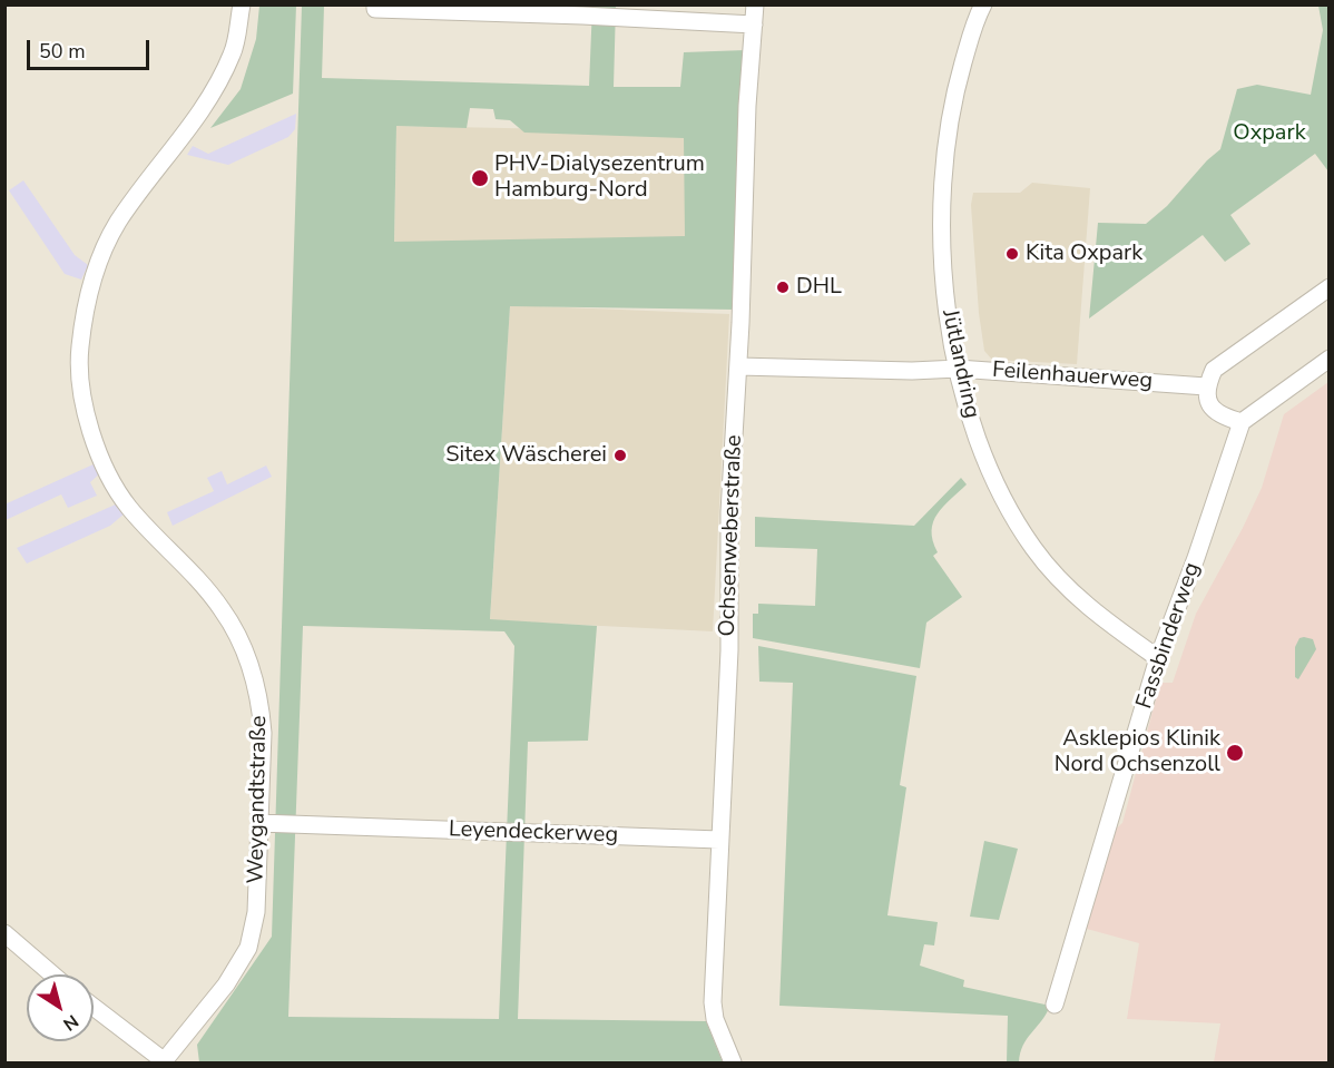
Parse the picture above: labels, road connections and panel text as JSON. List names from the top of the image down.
{
  "streets": {
    "street": [
      "Jütlandring",
      "Feilenhauerweg",
      "Ochsenweberstraße",
      "Fassbinderweg",
      "Weygandtstraße",
      "Leyendeckerweg"
    ]
  },
  "crossings": [
    ["Jütlandring", "Feilenhauerweg"],
    ["Jütlandring", "Fassbinderweg"],
    ["Feilenhauerweg", "Ochsenweberstraße"],
    ["Ochsenweberstraße", "Leyendeckerweg"],
    ["Weygandtstraße", "Leyendeckerweg"]
  ],
  "parks": ["Oxpark"],
  "places": [
    "PHV-Dialysezentrum Hamburg-Nord",
    "Kita Oxpark",
    "DHL",
    "Sitex Wäscherei",
    "Asklepios Klinik Nord Ochsenzoll"
  ],
  "scale_bar": "50 m",
  "north": "bottom right"
}
